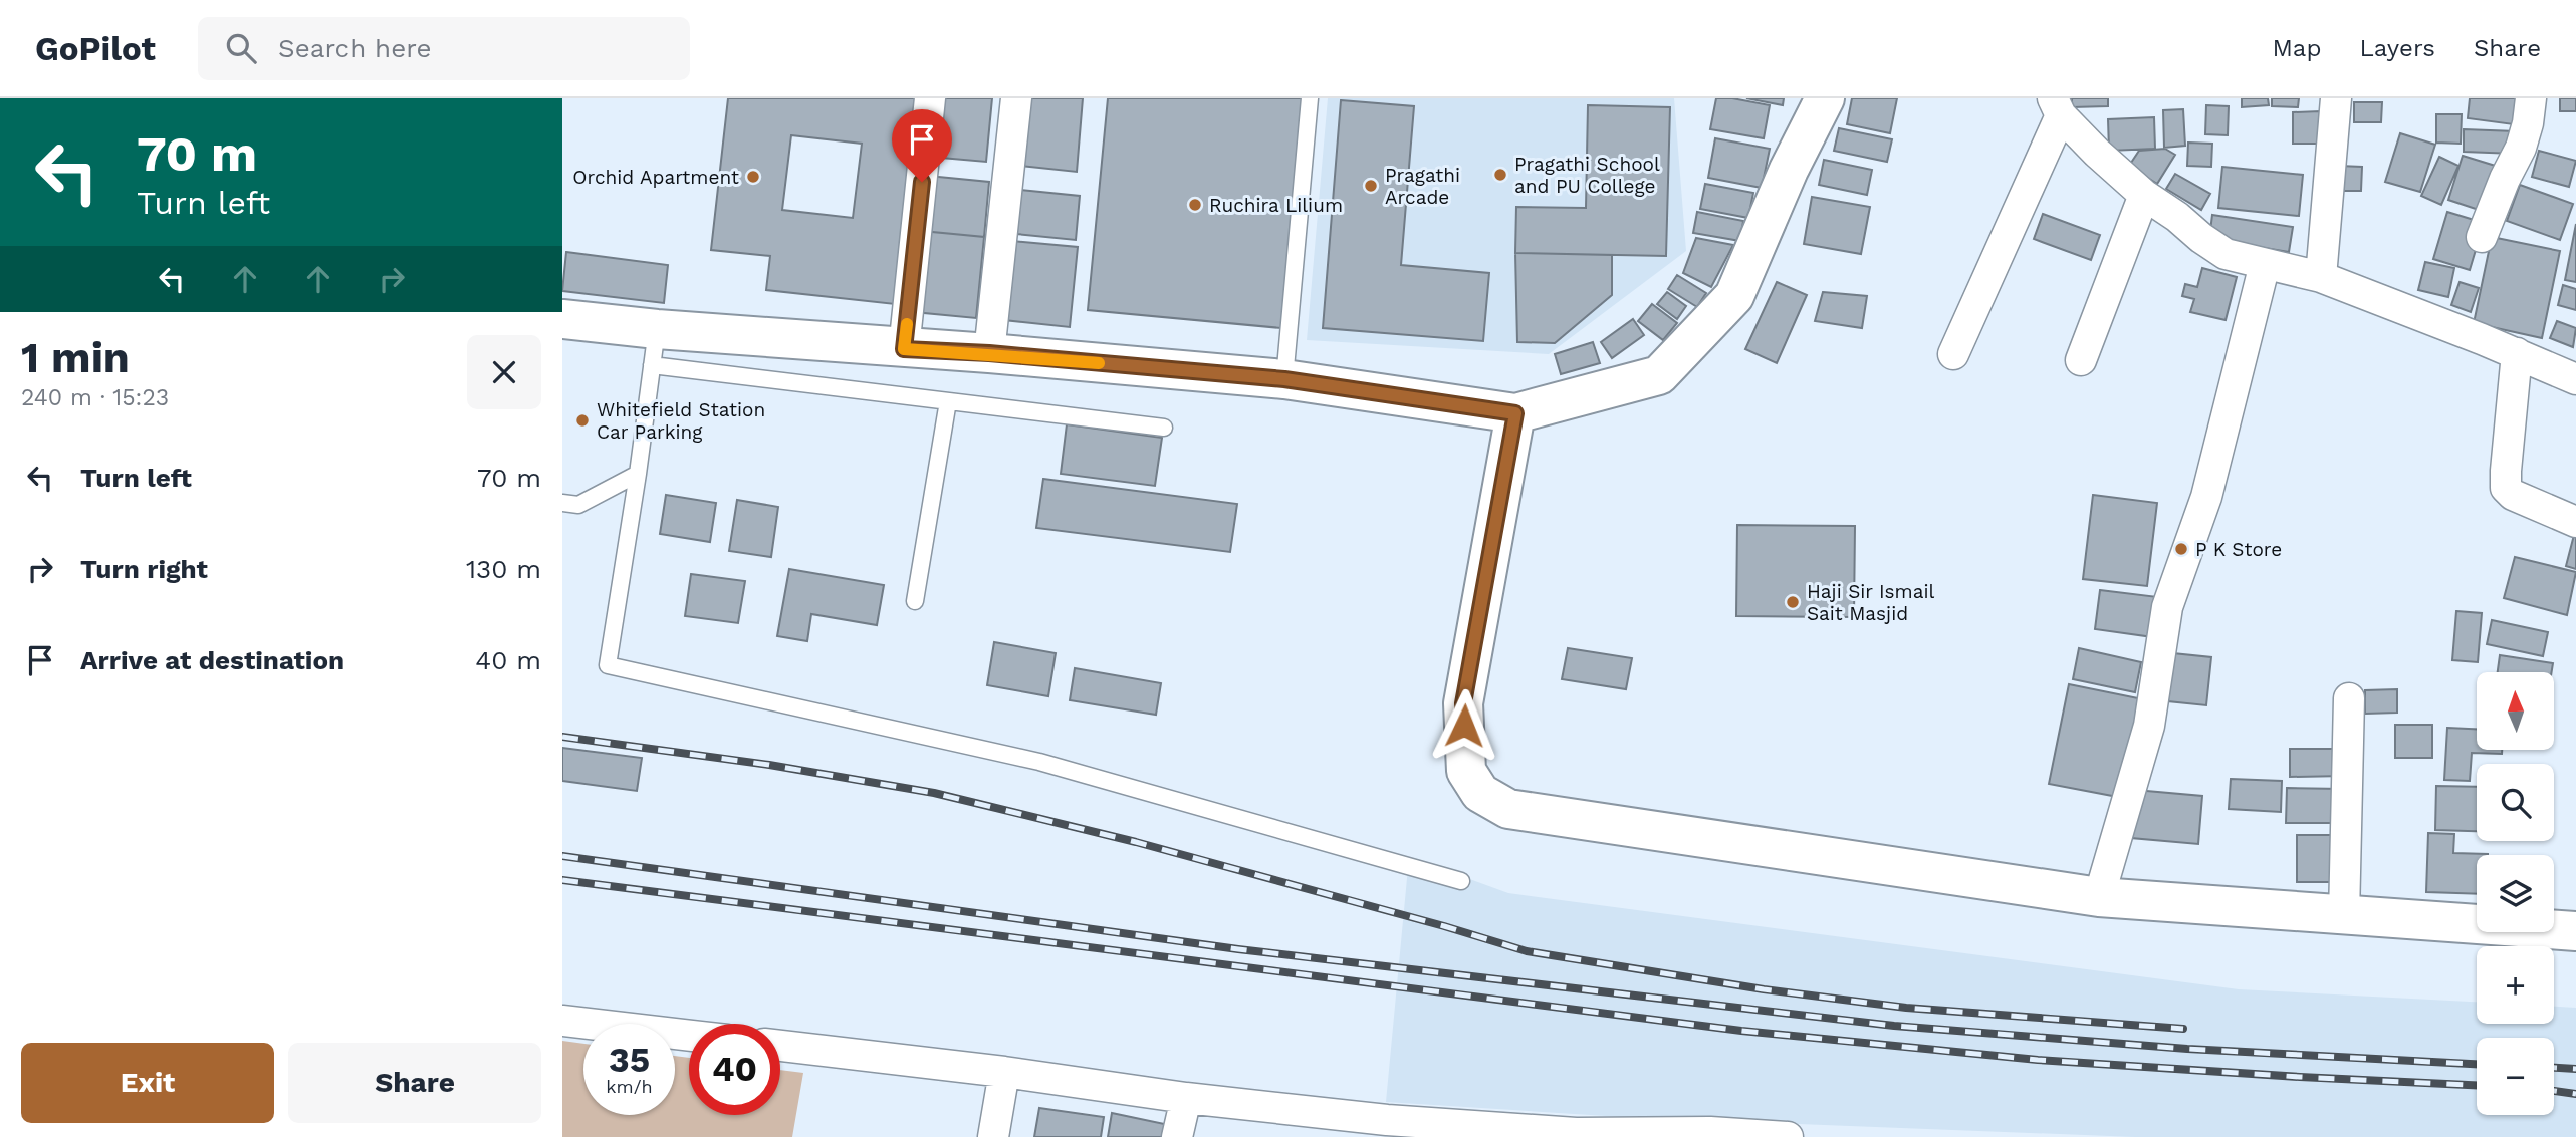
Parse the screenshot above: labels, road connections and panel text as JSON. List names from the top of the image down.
{
  "places": [
    "Pragathi School and PU College",
    "Orchid Apartment",
    "Pragathi Arcade",
    "Ruchira Lilium",
    "Whitefield Station Car Parking",
    "P K Store",
    "Haji Sir Ismail Sait Masjid"
  ],
  "north": "top",
  "page": {
    "header": "GoPilot",
    "search": "Search here",
    "nav": ["Map", "Layers", "Share"],
    "turn": ["70 m", "Turn left"],
    "heading": ["1 min", "240 m · 15:23"],
    "list": [
      {
        "name": "Turn left",
        "value": "70 m"
      },
      {
        "name": "Turn right",
        "value": "130 m"
      },
      {
        "name": "Arrive at destination",
        "value": "40 m"
      }
    ],
    "map_buttons": ["+", "−"],
    "speed": "35 km/h",
    "limit": "40",
    "buttons": ["Exit", "Share"]
  }
}
